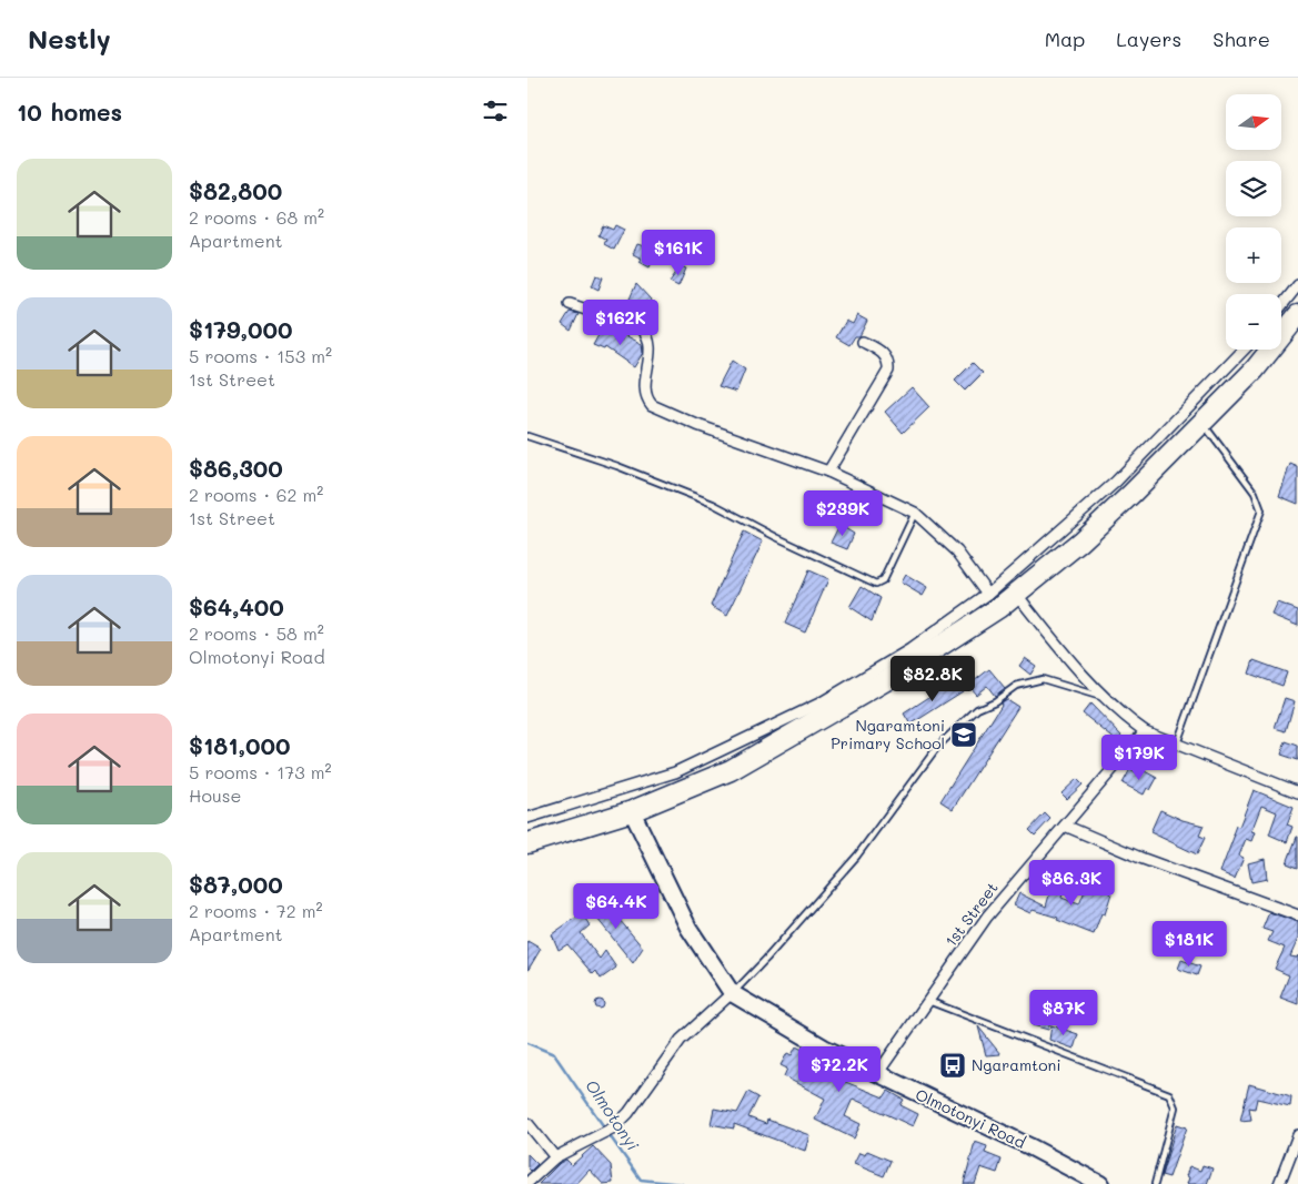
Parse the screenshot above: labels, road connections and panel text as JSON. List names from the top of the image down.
{
  "streets": {
    "street": ["1st Street", "Olmotonyi Road"]
  },
  "crossings": [
    ["1st Street", "Olmotonyi Road"]
  ],
  "water": ["Olmotonyi"],
  "places": {
    "school or university": ["Ngaramtoni Primary School"],
    "bus stop": ["Ngaramtoni"]
  },
  "north": "right",
  "page": {
    "header": "Nestly",
    "nav": ["Map", "Layers", "Share"],
    "heading": "10 homes",
    "map_buttons": ["+", "−"],
    "list": [
      {
        "name": "$82,800",
        "note": "2 rooms · 68 m² · Apartment"
      },
      {
        "name": "$179,000",
        "note": "5 rooms · 153 m² · 1st Street"
      },
      {
        "name": "$86,300",
        "note": "2 rooms · 62 m² · 1st Street"
      },
      {
        "name": "$64,400",
        "note": "2 rooms · 58 m² · Olmotonyi Road"
      },
      {
        "name": "$181,000",
        "note": "5 rooms · 173 m² · House"
      },
      {
        "name": "$87,000",
        "note": "2 rooms · 72 m² · Apartment"
      }
    ],
    "price": [
      "$161K",
      "$162K",
      "$239K",
      "$82.8K",
      "$179K",
      "$86.3K",
      "$64.4K",
      "$181K",
      "$87K",
      "$72.2K"
    ]
  }
}
